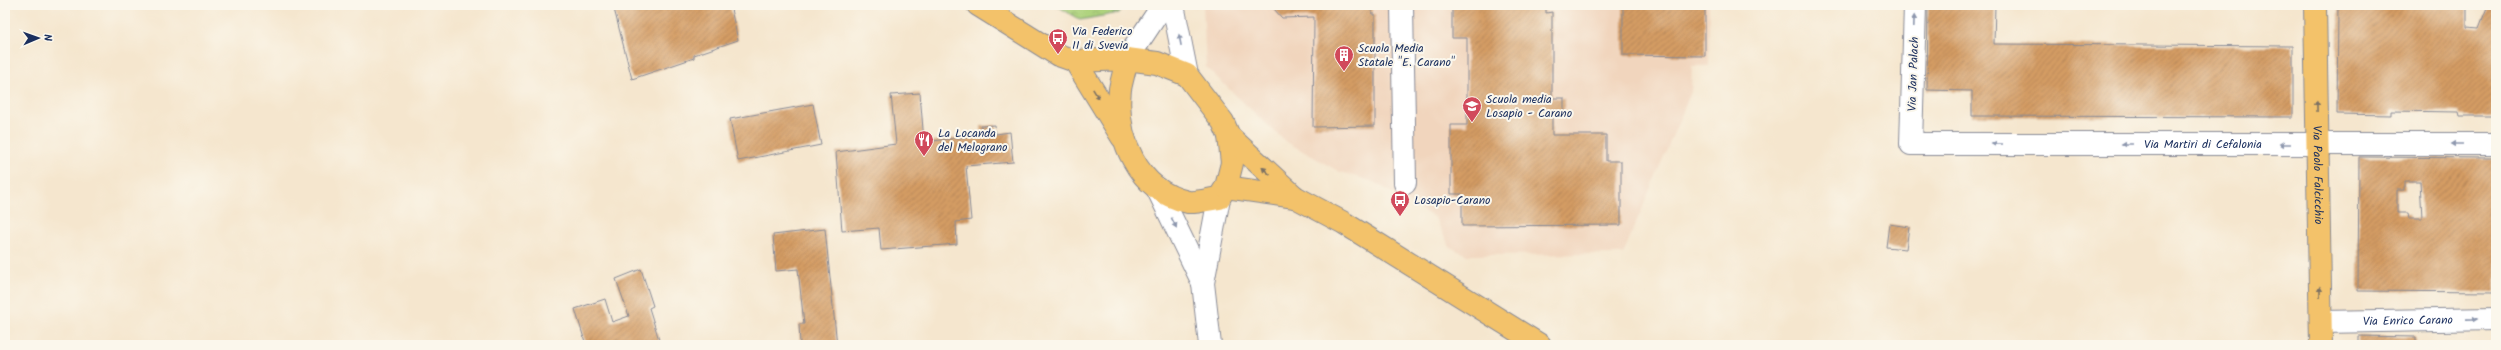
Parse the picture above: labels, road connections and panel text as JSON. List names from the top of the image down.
{
  "streets": {
    "main road": ["Via Paolo Falcicchio"],
    "street": ["Via Jan Palach", "Via Martiri di Cefalonia", "Via Enrico Carano"]
  },
  "crossings": [
    ["Via Jan Palach", "Via Martiri di Cefalonia"],
    ["Via Martiri di Cefalonia", "Via Paolo Falcicchio"],
    ["Via Paolo Falcicchio", "Via Enrico Carano"]
  ],
  "one_way": [
    "Via Jan Palach",
    "Via Martiri di Cefalonia",
    "Via Paolo Falcicchio",
    "Via Enrico Carano"
  ],
  "places": {
    "bus stop": ["Via Federico II di Svevia", "Losapio-Carano"],
    "building": ["Scuola Media Statale \"E. Carano\""],
    "school or university": ["Scuola media Losapio - Carano"],
    "restaurant": ["La Locanda del Melograno"]
  },
  "north": "right"
}
